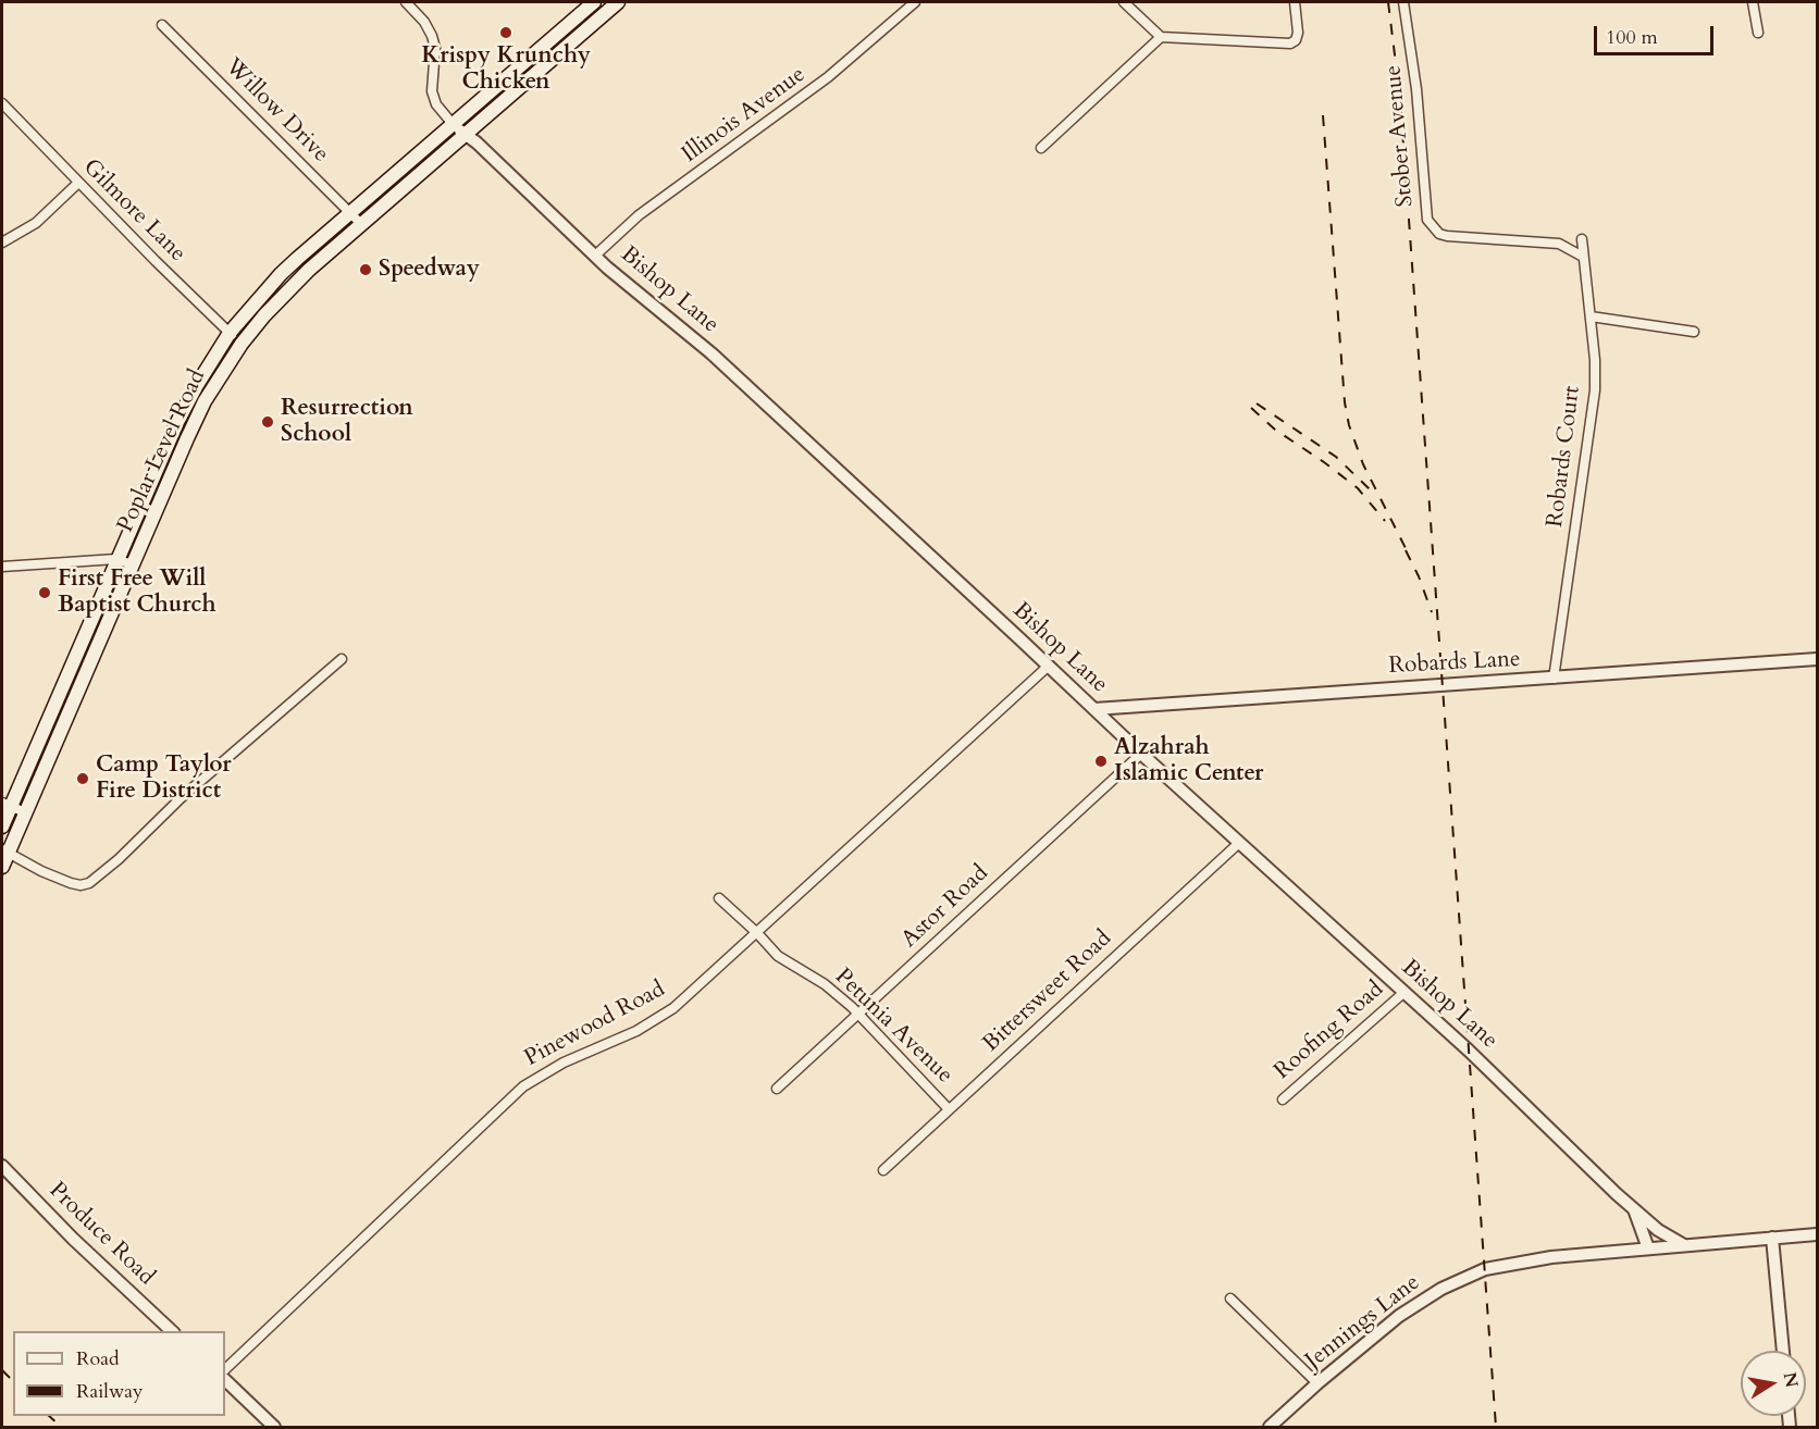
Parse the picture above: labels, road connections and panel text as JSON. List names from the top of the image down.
{
  "streets": {
    "main road": ["Poplar Level Road"],
    "street": [
      "Willow Drive",
      "Illinois Avenue",
      "Stober Avenue",
      "Gilmore Lane",
      "Bishop Lane",
      "Robards Court",
      "Robards Lane",
      "Astor Road",
      "Bittersweet Road",
      "Pinewood Road",
      "Petunia Avenue",
      "Roofing Road",
      "Produce Road",
      "Jennings Lane"
    ]
  },
  "crossings": [
    ["Willow Drive", "Poplar Level Road"],
    ["Illinois Avenue", "Bishop Lane"],
    ["Stober Avenue", "Robards Court"],
    ["Gilmore Lane", "Poplar Level Road"],
    ["Bishop Lane", "Poplar Level Road"],
    ["Bishop Lane", "Robards Lane"],
    ["Bishop Lane", "Astor Road"],
    ["Bishop Lane", "Bittersweet Road"],
    ["Bishop Lane", "Pinewood Road"],
    ["Bishop Lane", "Roofing Road"],
    ["Bishop Lane", "Jennings Lane"],
    ["Robards Court", "Robards Lane"],
    ["Astor Road", "Petunia Avenue"],
    ["Bittersweet Road", "Petunia Avenue"],
    ["Pinewood Road", "Petunia Avenue"]
  ],
  "places": [
    "Krispy Krunchy Chicken",
    "Speedway",
    "Resurrection School",
    "First Free Will Baptist Church",
    "Alzahrah Islamic Center",
    "Camp Taylor Fire District"
  ],
  "legend": ["Road", "Railway"],
  "scale_bar": "100 m",
  "north": "right"
}
